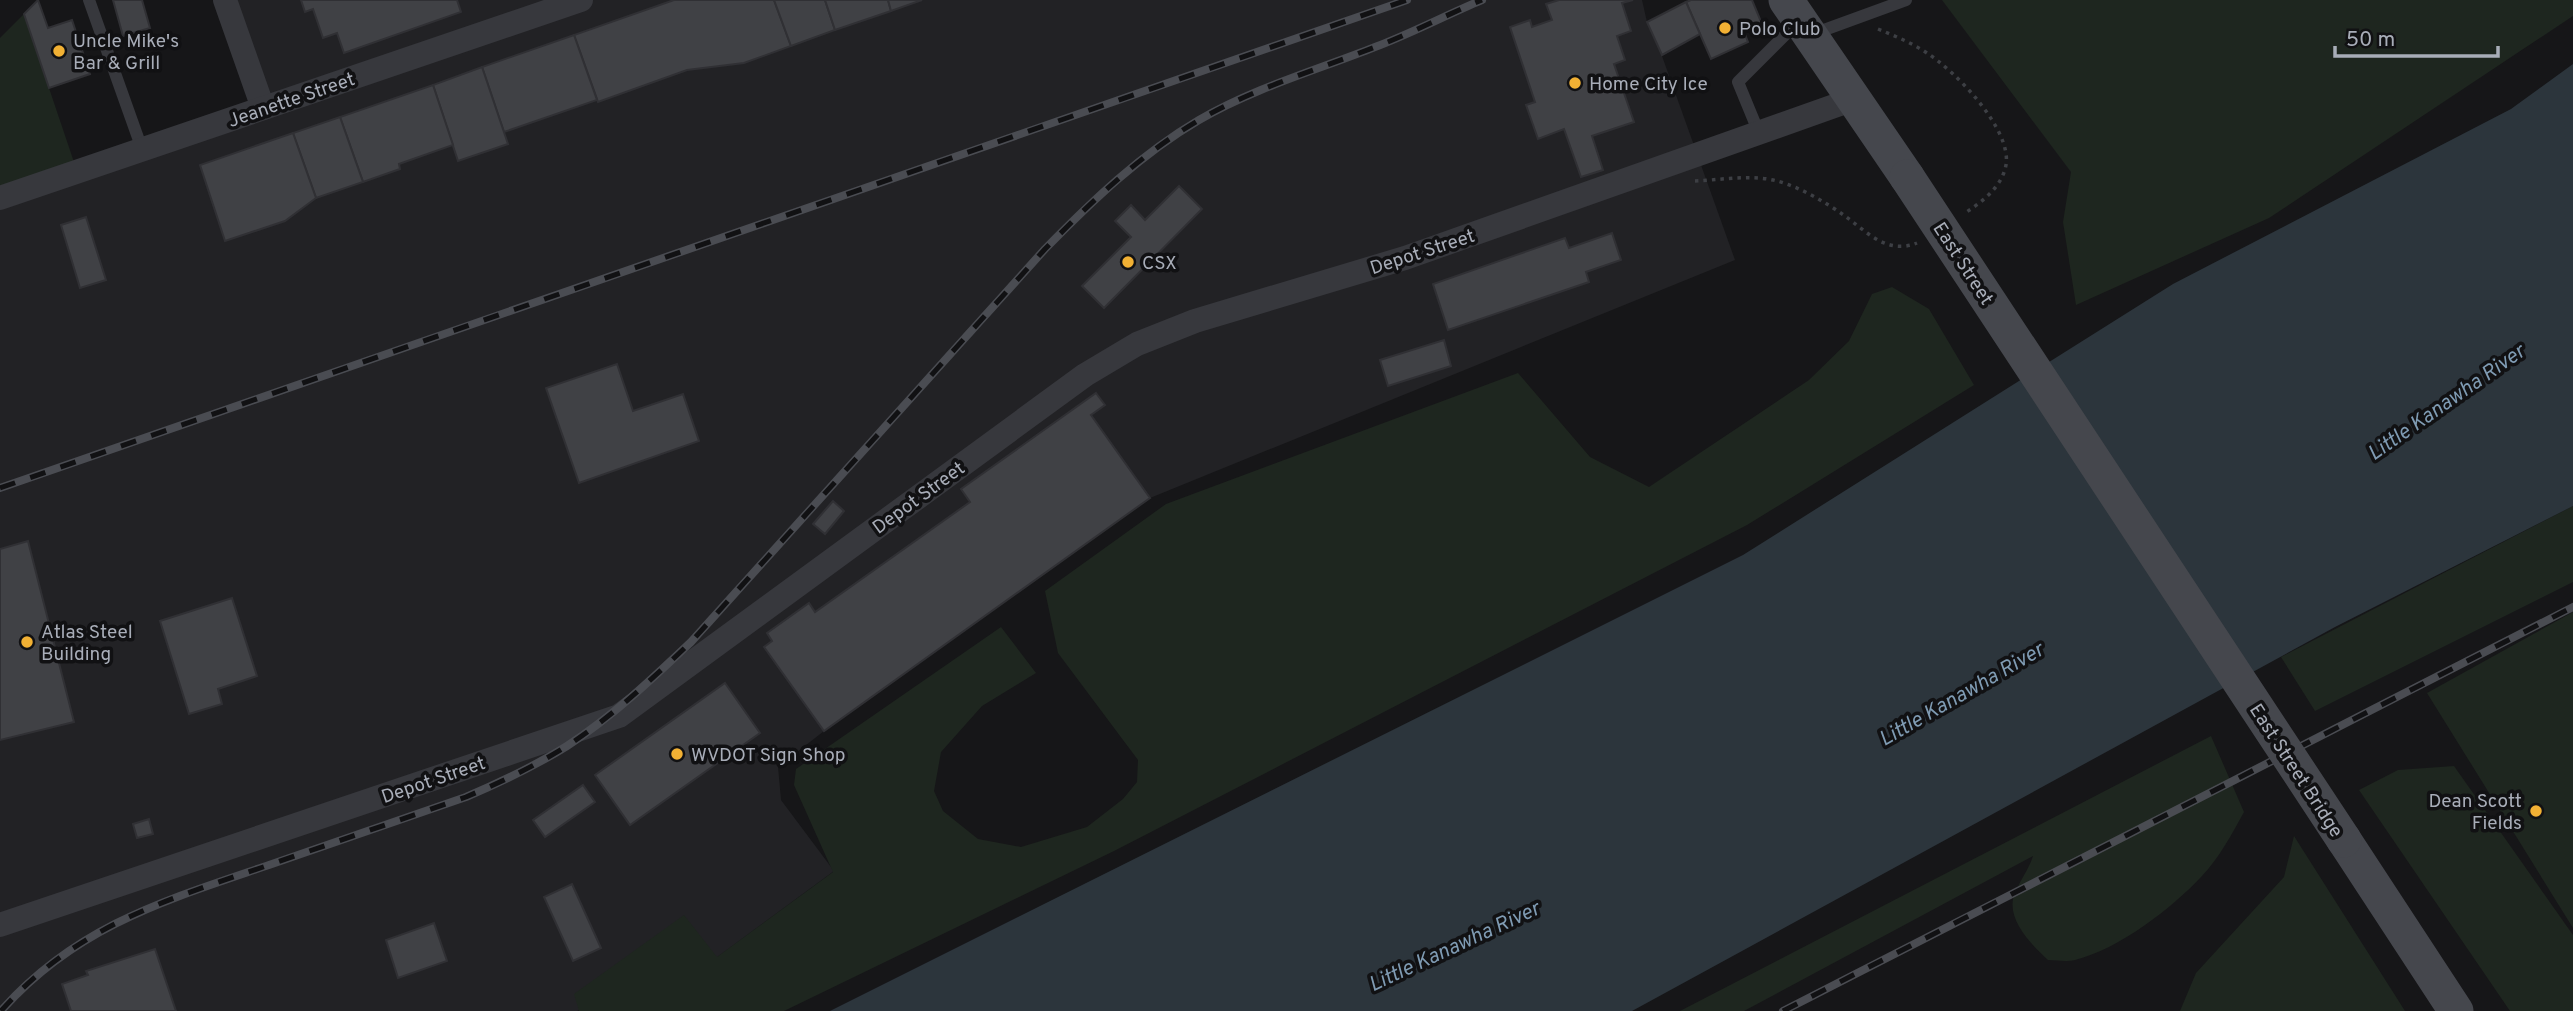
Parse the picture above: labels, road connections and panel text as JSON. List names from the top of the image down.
{
  "streets": {
    "main road": ["East Street", "East Street Bridge"],
    "street": ["Jeanette Street", "Depot Street"]
  },
  "crossings": [
    ["Depot Street", "East Street"],
    ["East Street", "East Street Bridge"]
  ],
  "water": ["Little Kanawha River"],
  "places": [
    "Polo Club",
    "Uncle Mike's Bar & Grill",
    "Home City Ice",
    "CSX",
    "Atlas Steel Building",
    "WVDOT Sign Shop",
    "Dean Scott Fields"
  ],
  "scale_bar": "50 m"
}
